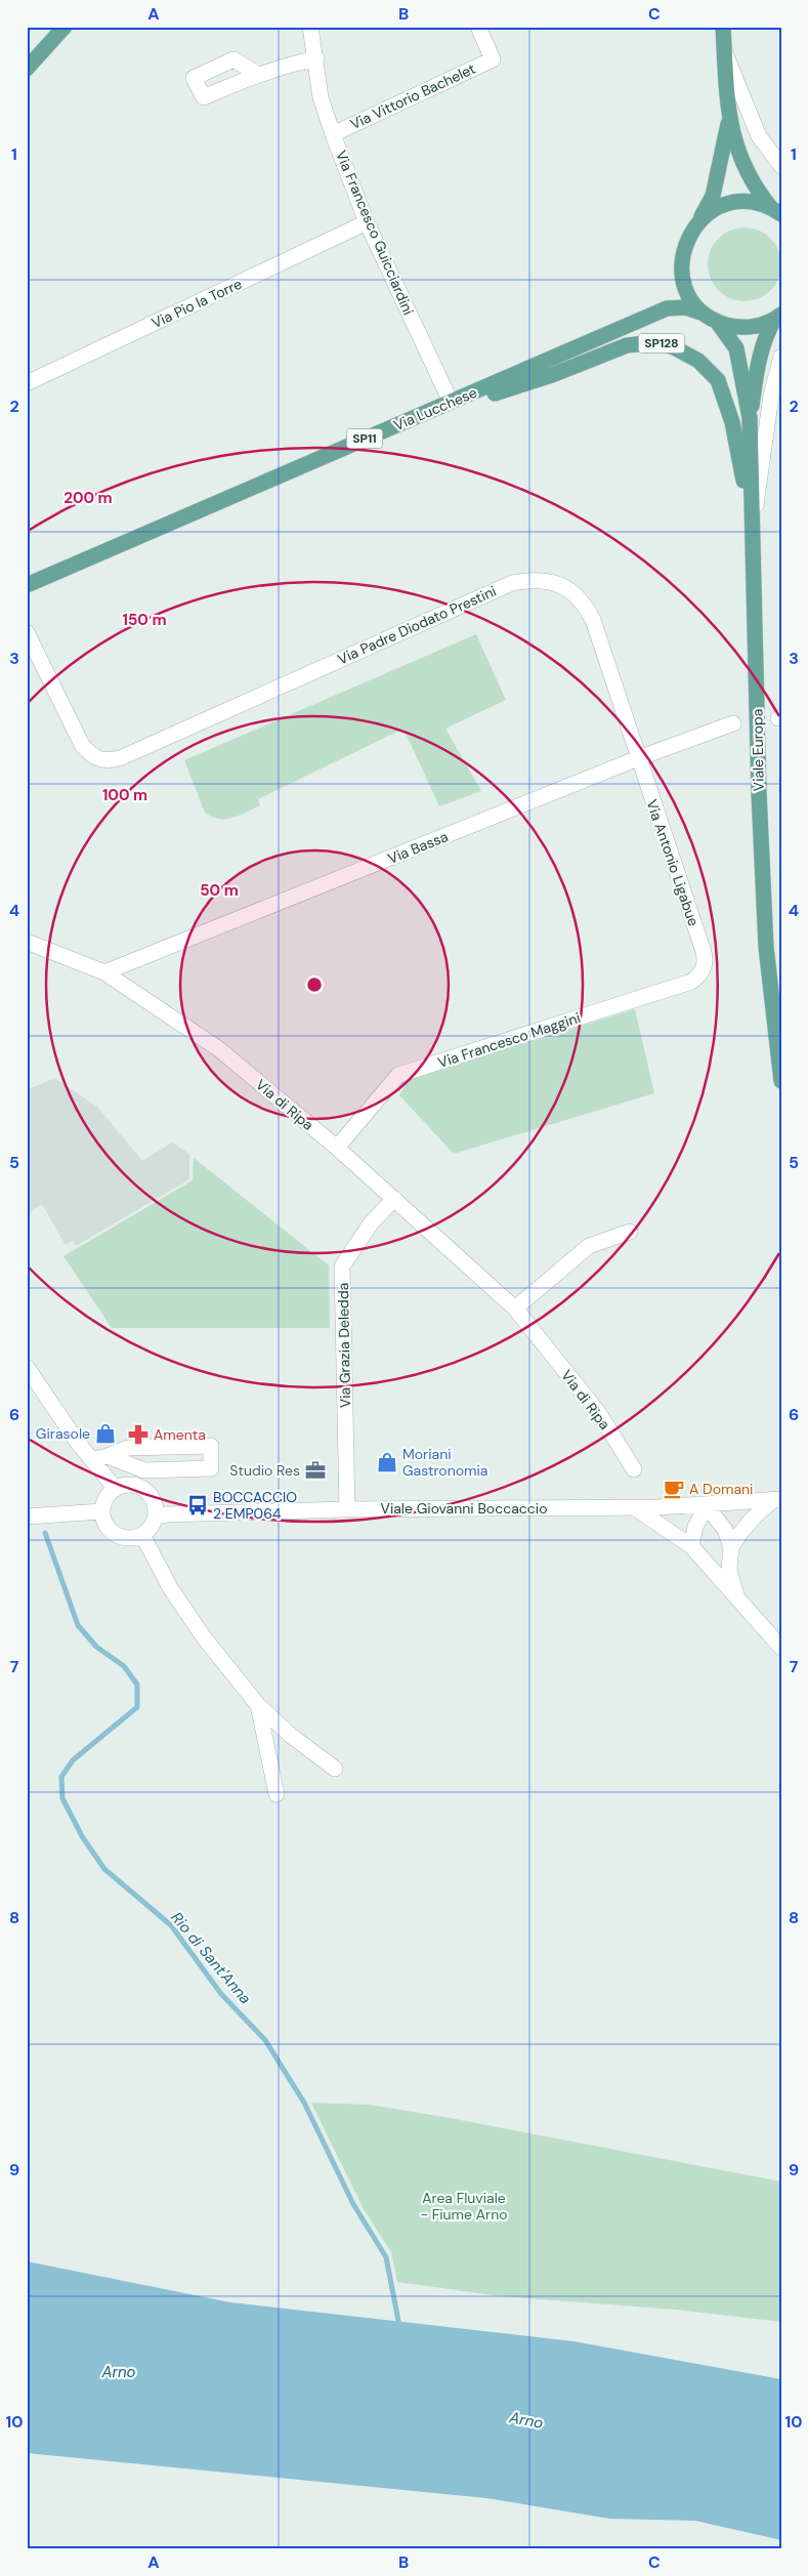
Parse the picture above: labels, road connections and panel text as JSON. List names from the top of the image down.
{
  "streets": {
    "main road": [
      "SP128",
      "Via Lucchese",
      "SP11",
      "Viale Europa"
    ],
    "street": [
      "Via Vittorio Bachelet",
      "Via Francesco Guicciardini",
      "Via Pio la Torre",
      "Via Padre Diodato Prestini",
      "Via Bassa",
      "Via Antonio Ligabue",
      "Via Francesco Maggini",
      "Via di Ripa",
      "Via Grazia Deledda",
      "Viale Giovanni Boccaccio"
    ]
  },
  "crossings": [
    ["Via Vittorio Bachelet", "Via Francesco Guicciardini"],
    ["Via Francesco Guicciardini", "Via Pio la Torre"],
    ["Via Francesco Guicciardini", "SP128"],
    ["Via Francesco Guicciardini", "Via Lucchese"],
    ["SP128", "Via Lucchese"],
    ["SP128", "Viale Europa"],
    ["Via Lucchese", "Viale Europa"],
    ["Via Padre Diodato Prestini", "Via Bassa"],
    ["Via Padre Diodato Prestini", "Via Antonio Ligabue"],
    ["Via Bassa", "Via Antonio Ligabue"],
    ["Via Bassa", "Via di Ripa"],
    ["Via Antonio Ligabue", "Via Francesco Maggini"],
    ["Via Francesco Maggini", "Via di Ripa"],
    ["Via di Ripa", "Via Grazia Deledda"],
    ["Via Grazia Deledda", "Viale Giovanni Boccaccio"]
  ],
  "water": ["Rio di Sant'Anna", "Arno"],
  "parks": ["Area Fluviale - Fiume Arno"],
  "places": {
    "shop": ["Girasole", "Moriani Gastronomia"],
    "pharmacy": ["Amenta"],
    "office": ["Studio Res"],
    "cafe": ["A Domani"],
    "bus stop": ["BOCCACCIO 2 EMP064"]
  },
  "grid": {
    "columns": ["A", "B", "C"],
    "rows": [
      "1",
      "2",
      "3",
      "4",
      "5",
      "6",
      "7",
      "8",
      "9",
      "10"
    ]
  },
  "rings": [
    "200 m",
    "150 m",
    "100 m",
    "50 m"
  ]
}
